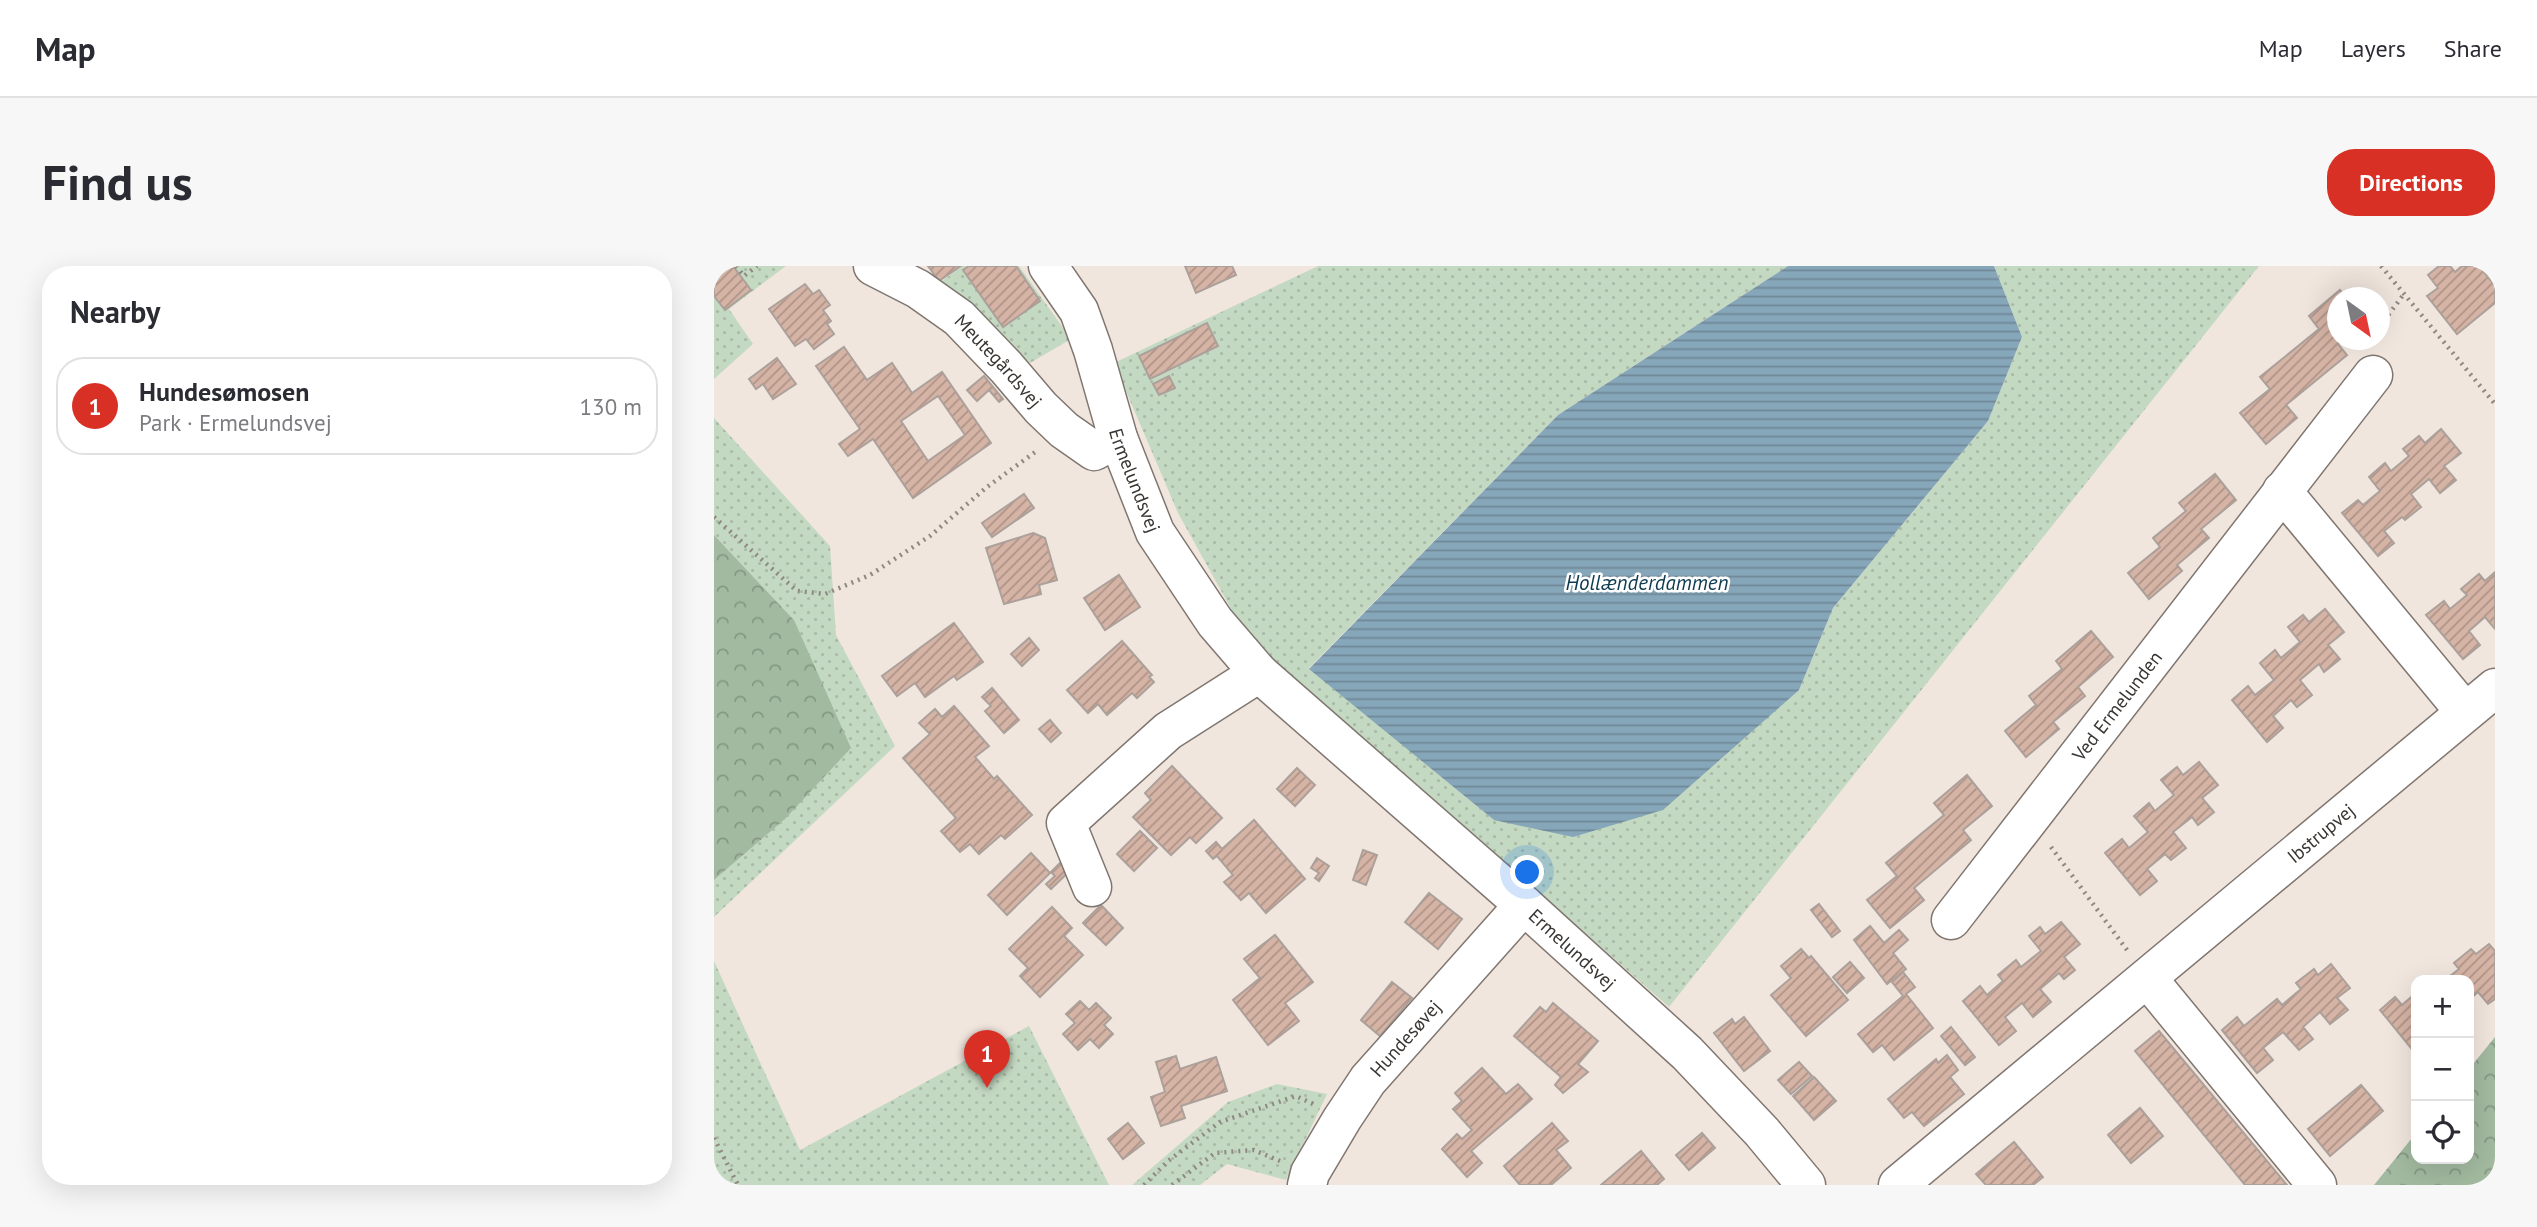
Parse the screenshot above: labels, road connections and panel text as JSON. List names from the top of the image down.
{
  "streets": {
    "street": [
      "Meutegårdsvej",
      "Ermelundsvej",
      "Ved Ermelunden",
      "Ibstrupvej",
      "Hundesøvej"
    ]
  },
  "crossings": [
    ["Meutegårdsvej", "Ermelundsvej"],
    ["Ermelundsvej", "Hundesøvej"]
  ],
  "water": ["Hollænderdammen"],
  "north": "bottom right",
  "page": {
    "header": "Map",
    "nav": ["Map", "Layers", "Share"],
    "buttons": "Directions",
    "title": "Find us",
    "heading": "Nearby",
    "list": [
      {
        "mark": "1",
        "name": "Hundesømosen",
        "note": "Park · Ermelundsvej",
        "value": "130 m"
      }
    ],
    "map_buttons": ["+", "−"],
    "pins": "1"
  }
}
